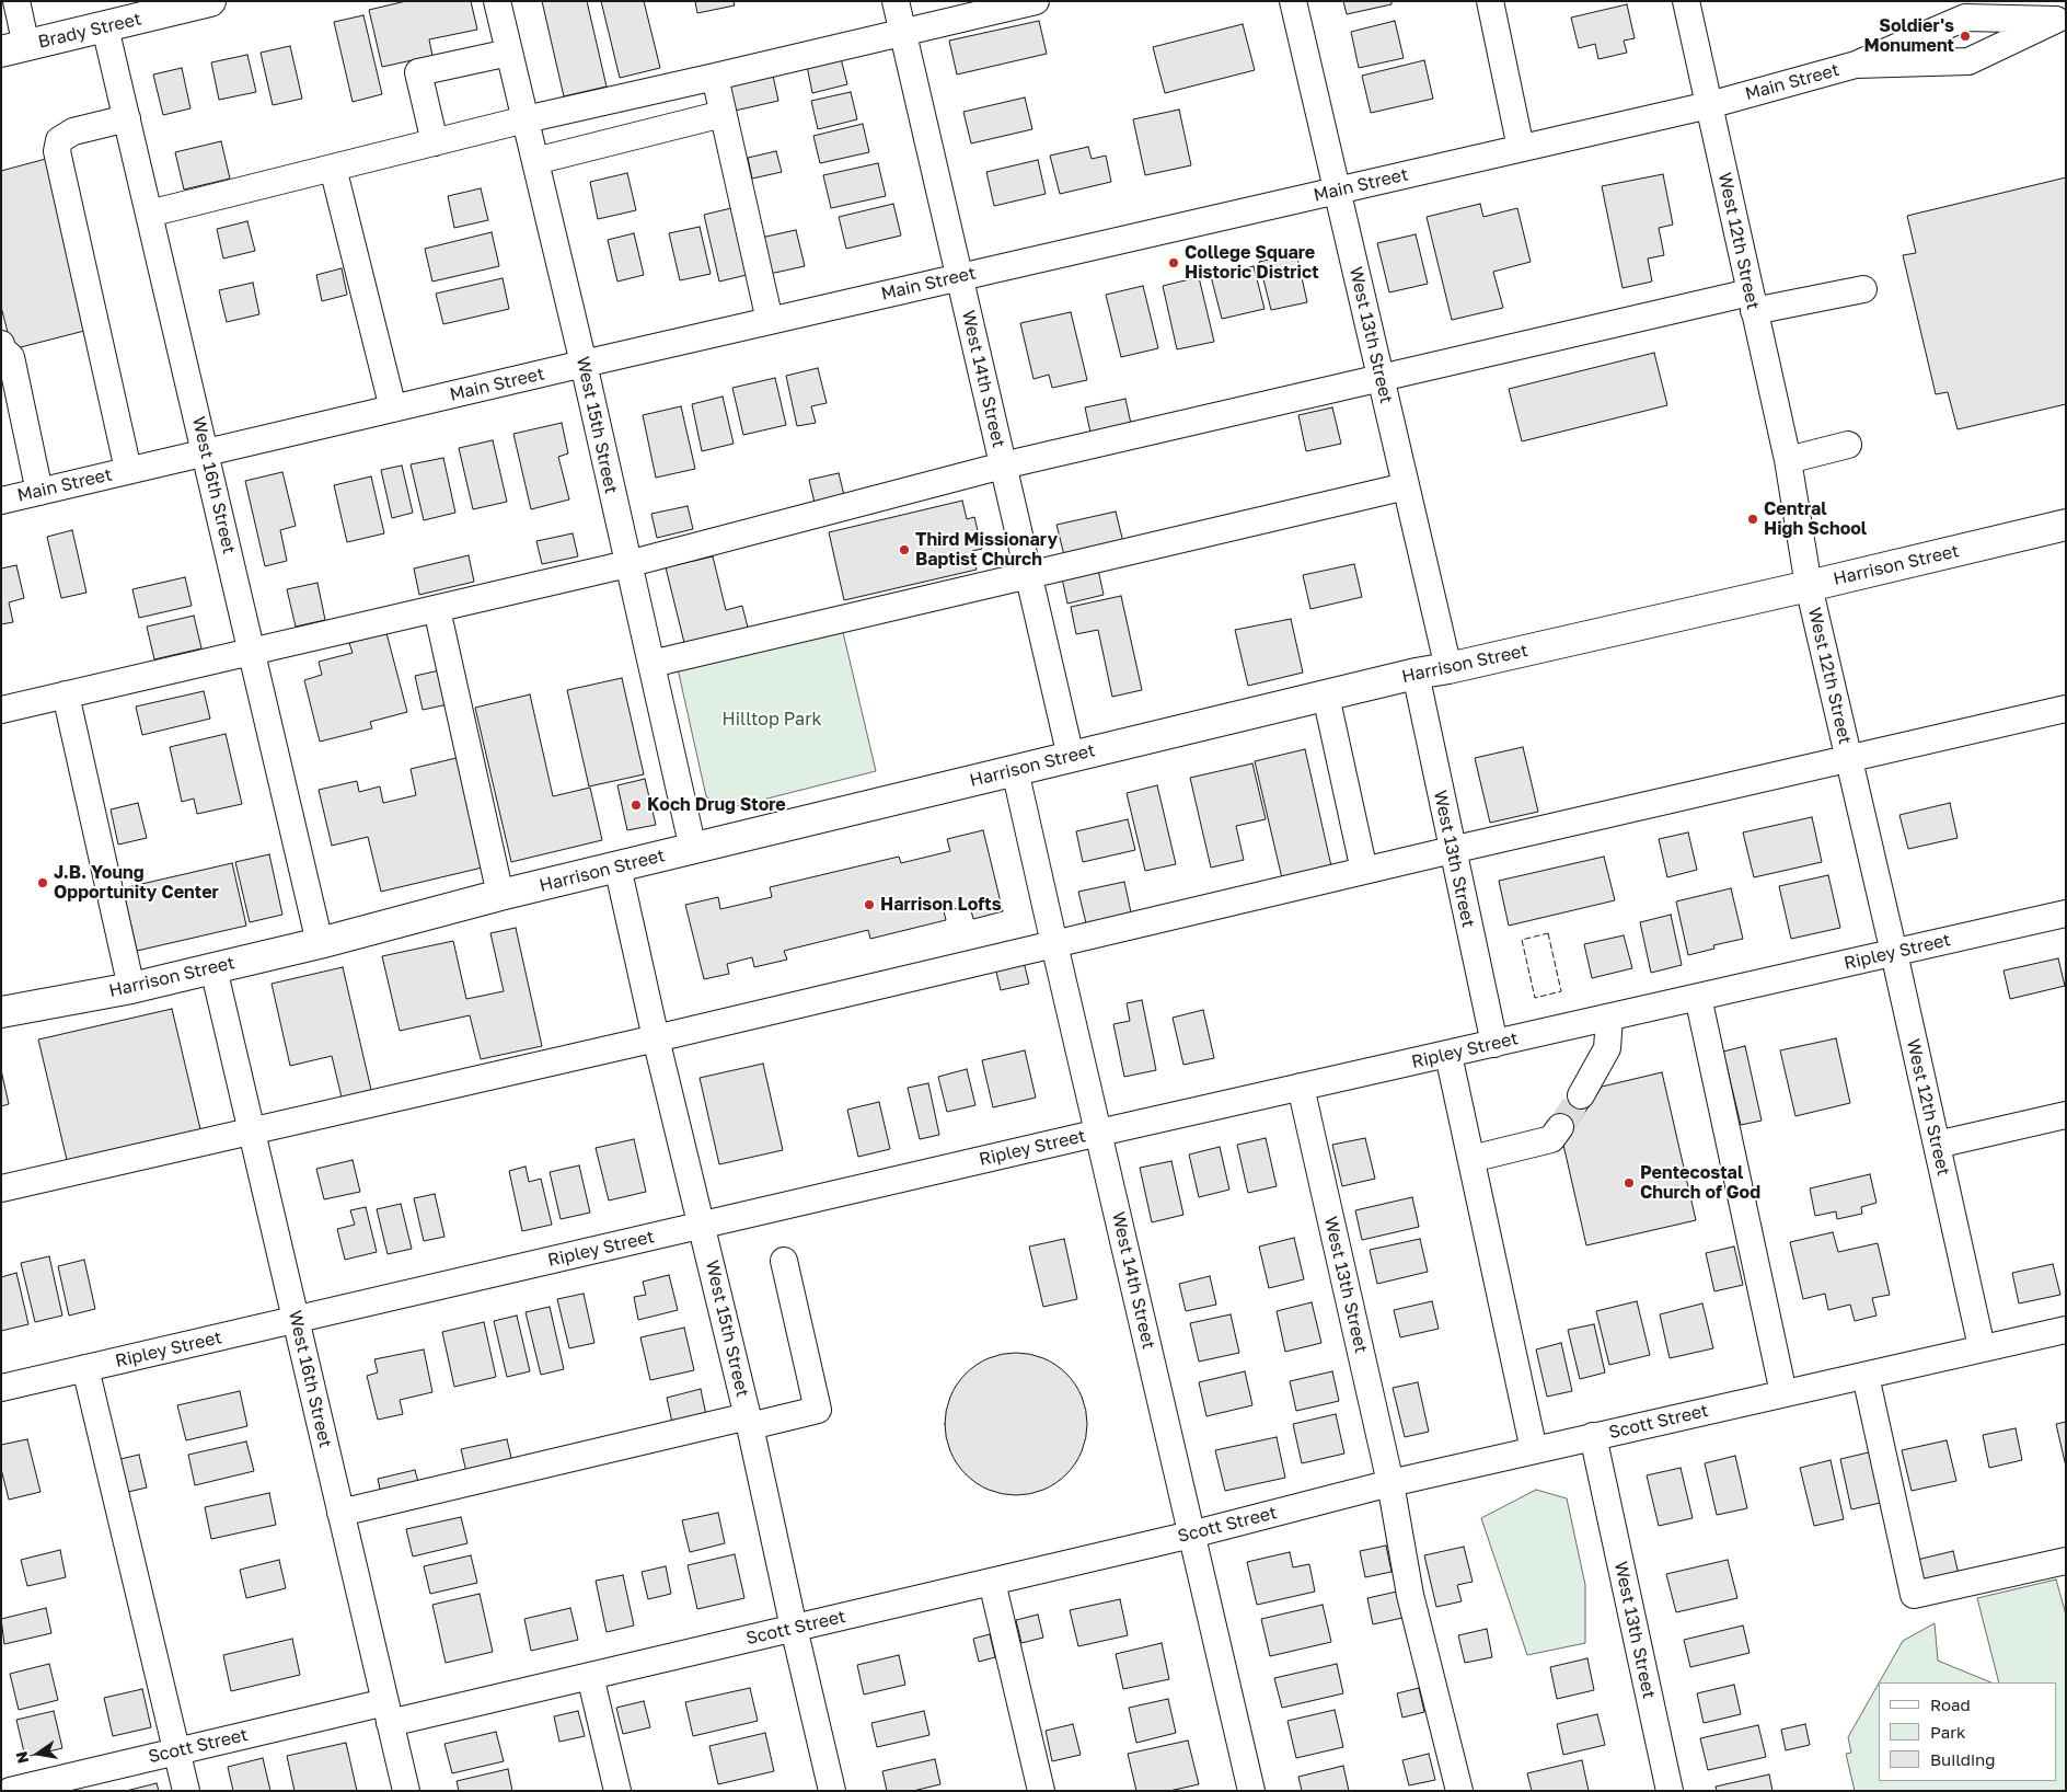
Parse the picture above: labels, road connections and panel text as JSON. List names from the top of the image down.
{
  "streets": {
    "highway": ["Brady Street", "Harrison Street"],
    "street": [
      "Main Street",
      "West 12th Street",
      "West 13th Street",
      "West 14th Street",
      "West 15th Street",
      "West 16th Street",
      "Ripley Street",
      "Scott Street"
    ]
  },
  "crossings": [
    ["Brady Street", "West 16th Street"],
    ["Main Street", "West 12th Street"],
    ["Main Street", "West 13th Street"],
    ["Main Street", "West 14th Street"],
    ["Main Street", "West 15th Street"],
    ["Main Street", "West 16th Street"],
    ["West 12th Street", "Harrison Street"],
    ["West 12th Street", "Ripley Street"],
    ["West 12th Street", "Scott Street"],
    ["West 13th Street", "Harrison Street"],
    ["West 13th Street", "Ripley Street"],
    ["West 13th Street", "Scott Street"],
    ["West 14th Street", "Harrison Street"],
    ["West 14th Street", "Ripley Street"],
    ["West 14th Street", "Scott Street"],
    ["West 15th Street", "Harrison Street"],
    ["West 15th Street", "Ripley Street"],
    ["West 15th Street", "Scott Street"],
    ["West 16th Street", "Harrison Street"],
    ["West 16th Street", "Ripley Street"],
    ["West 16th Street", "Scott Street"]
  ],
  "parks": ["Hilltop Park"],
  "places": [
    "Soldier's Monument",
    "College Square Historic District",
    "Central High School",
    "Third Missionary Baptist Church",
    "Koch Drug Store",
    "J.B. Young Opportunity Center",
    "Harrison Lofts",
    "Pentecostal Church of God"
  ],
  "legend": ["Road", "Park", "Building"],
  "north": "left"
}
